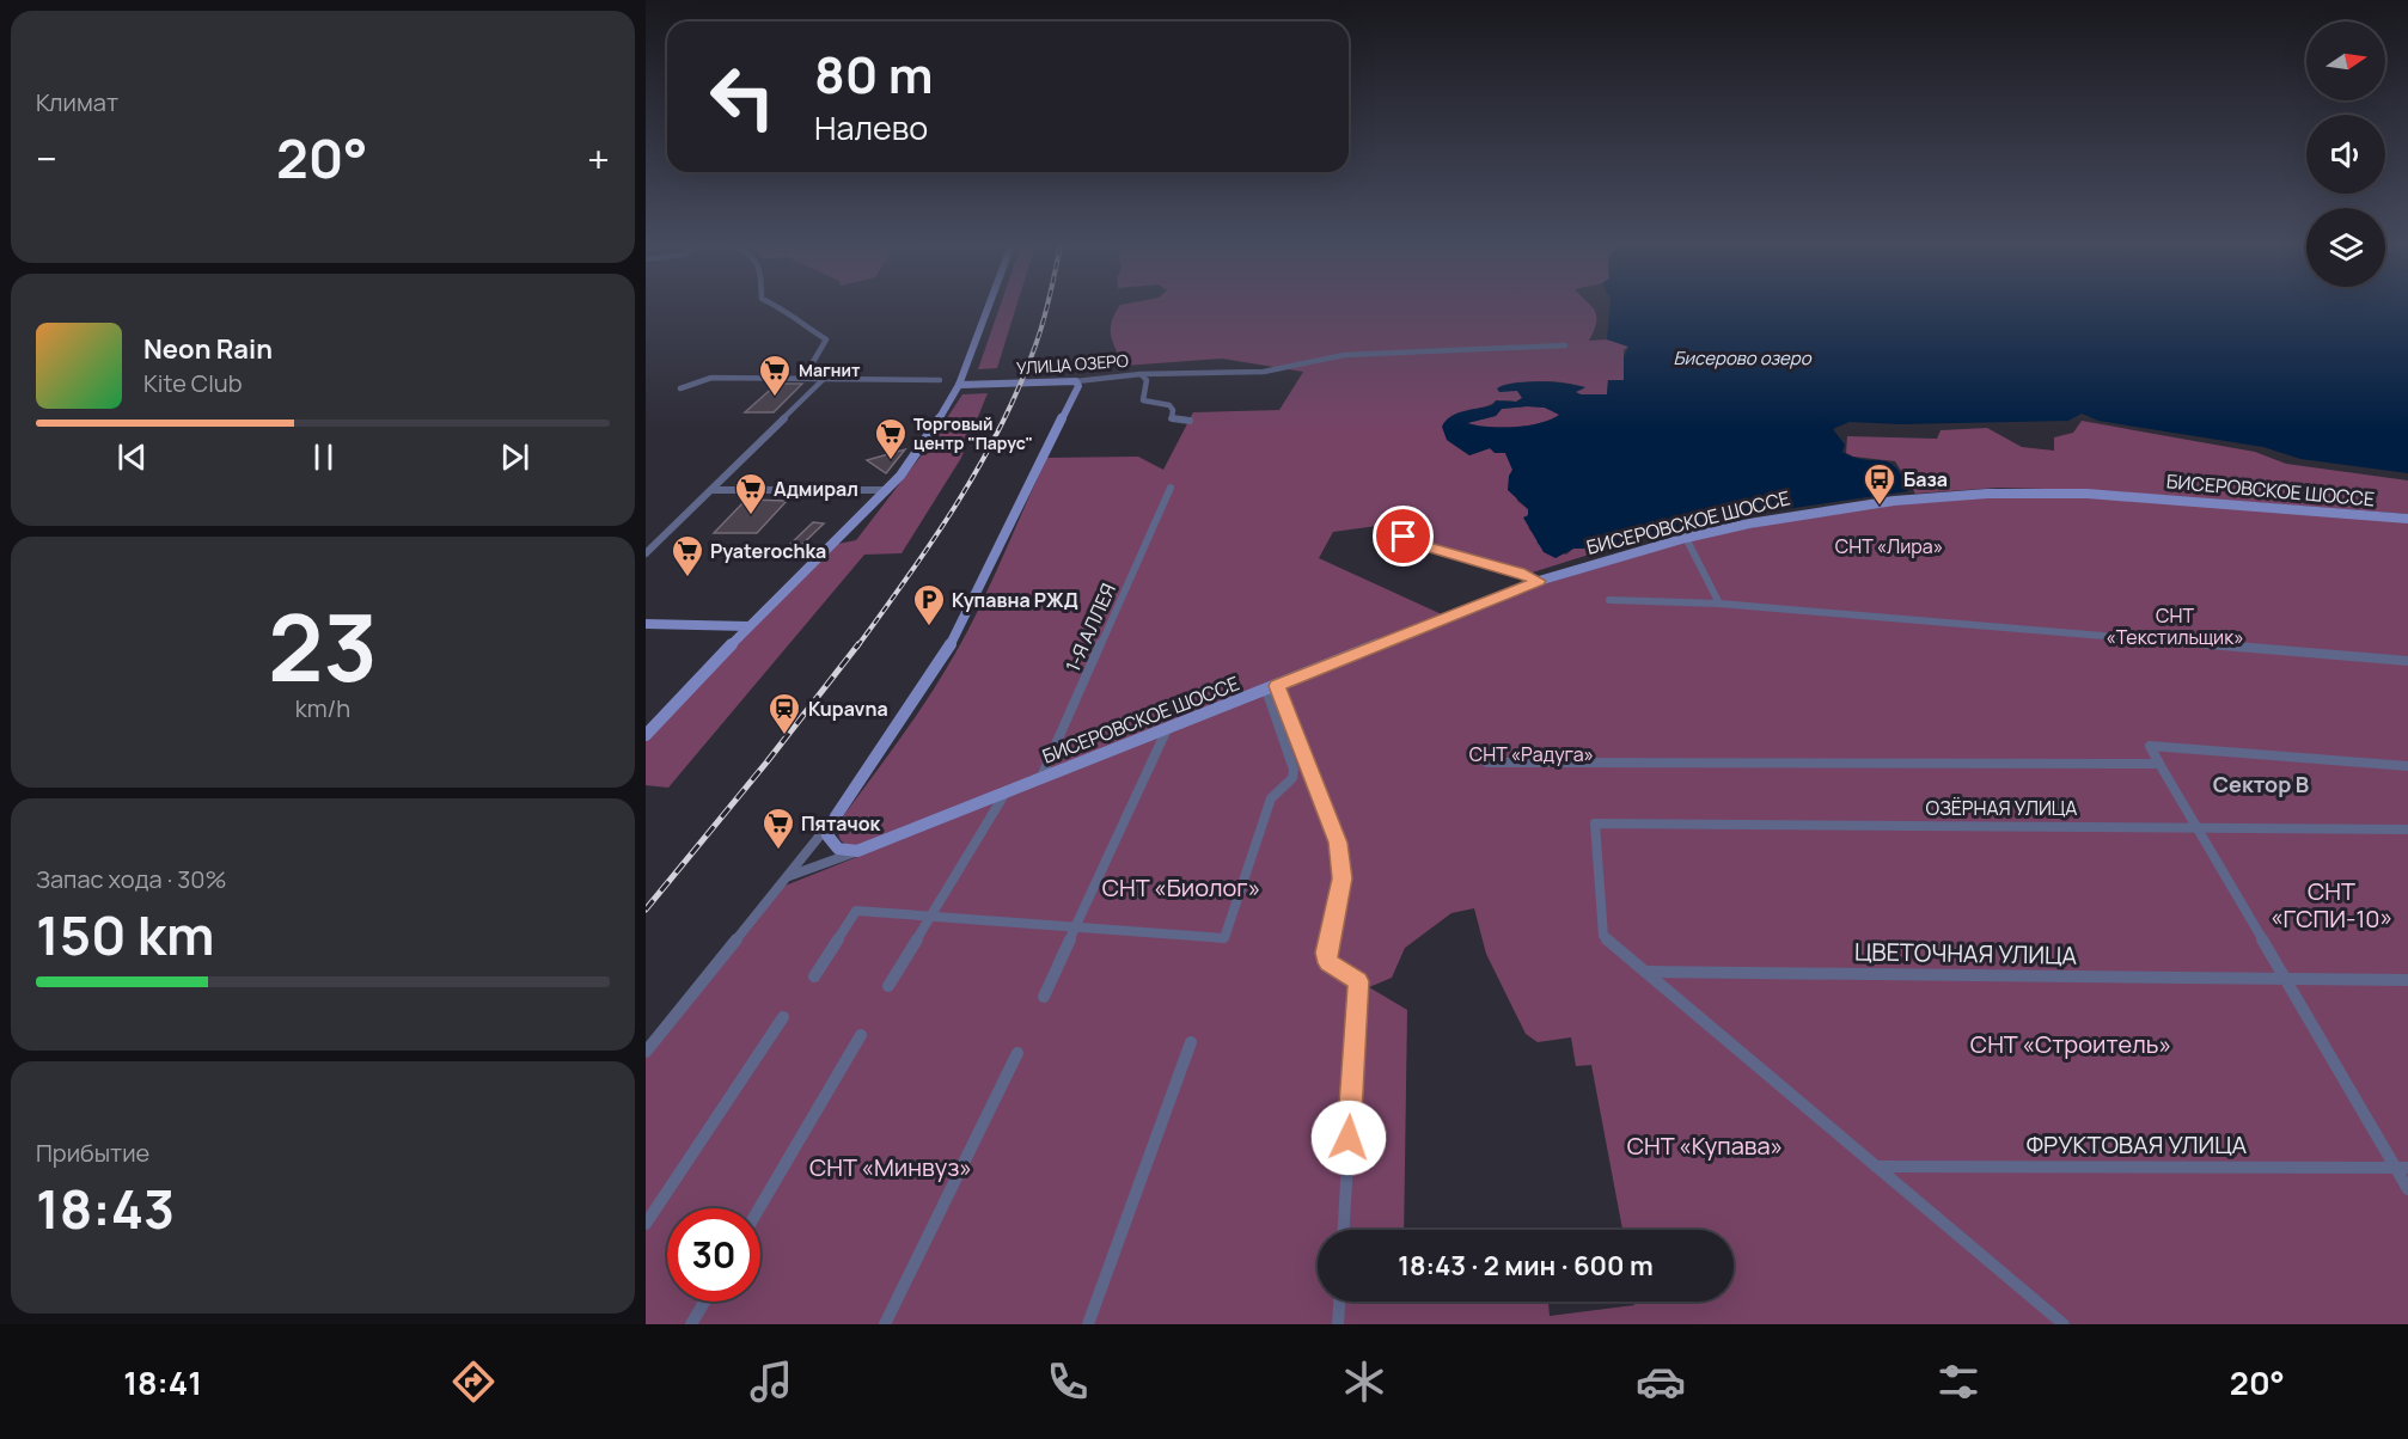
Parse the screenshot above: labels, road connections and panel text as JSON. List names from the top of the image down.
{
  "streets": {
    "main road": ["УЛИЦА ОЗЕРО", "БИСЕРОВСКОЕ ШОССЕ"],
    "street": [
      "1-Я АЛЛЕЯ",
      "ОЗЁРНАЯ УЛИЦА",
      "ЦВЕТОЧНАЯ УЛИЦА",
      "ФРУКТОВАЯ УЛИЦА"
    ]
  },
  "crossings": [
    ["БИСЕРОВСКОЕ ШОССЕ", "1-Я АЛЛЕЯ"],
    ["ОЗЁРНАЯ УЛИЦА", "ЦВЕТОЧНАЯ УЛИЦА"]
  ],
  "districts": ["Сектор В"],
  "water": ["Бисерово озеро"],
  "parks": [
    "СНТ «Лира»",
    "СНТ «Текстильщик»",
    "СНТ «Радуга»",
    "СНТ «Биолог»",
    "СНТ «ГСПИ-10»",
    "СНТ «Строитель»",
    "СНТ «Купава»",
    "СНТ «Минвуз»"
  ],
  "places": {
    "supermarket": [
      "Магнит",
      "Торговый центр \"Парус\"",
      "Адмирал",
      "Pyaterochka",
      "Пятачок"
    ],
    "bus stop": ["База"],
    "parking": ["Купавна РЖД"],
    "station": ["Kupavna"]
  },
  "north": "right",
  "page": {
    "tile": [
      "Климат",
      ["23", "km/h"],
      ["Запас хода · 30%", "150 km"],
      ["Прибытие", "18:43"]
    ],
    "turn": ["80 m", "Налево"],
    "heat": ["−", "20°", "+"],
    "song": ["Neon Rain", "Kite Club"],
    "limit": "30",
    "trip": "18:43 · 2 мин · 600 m",
    "tabs": ["18:41", "20°"]
  }
}
